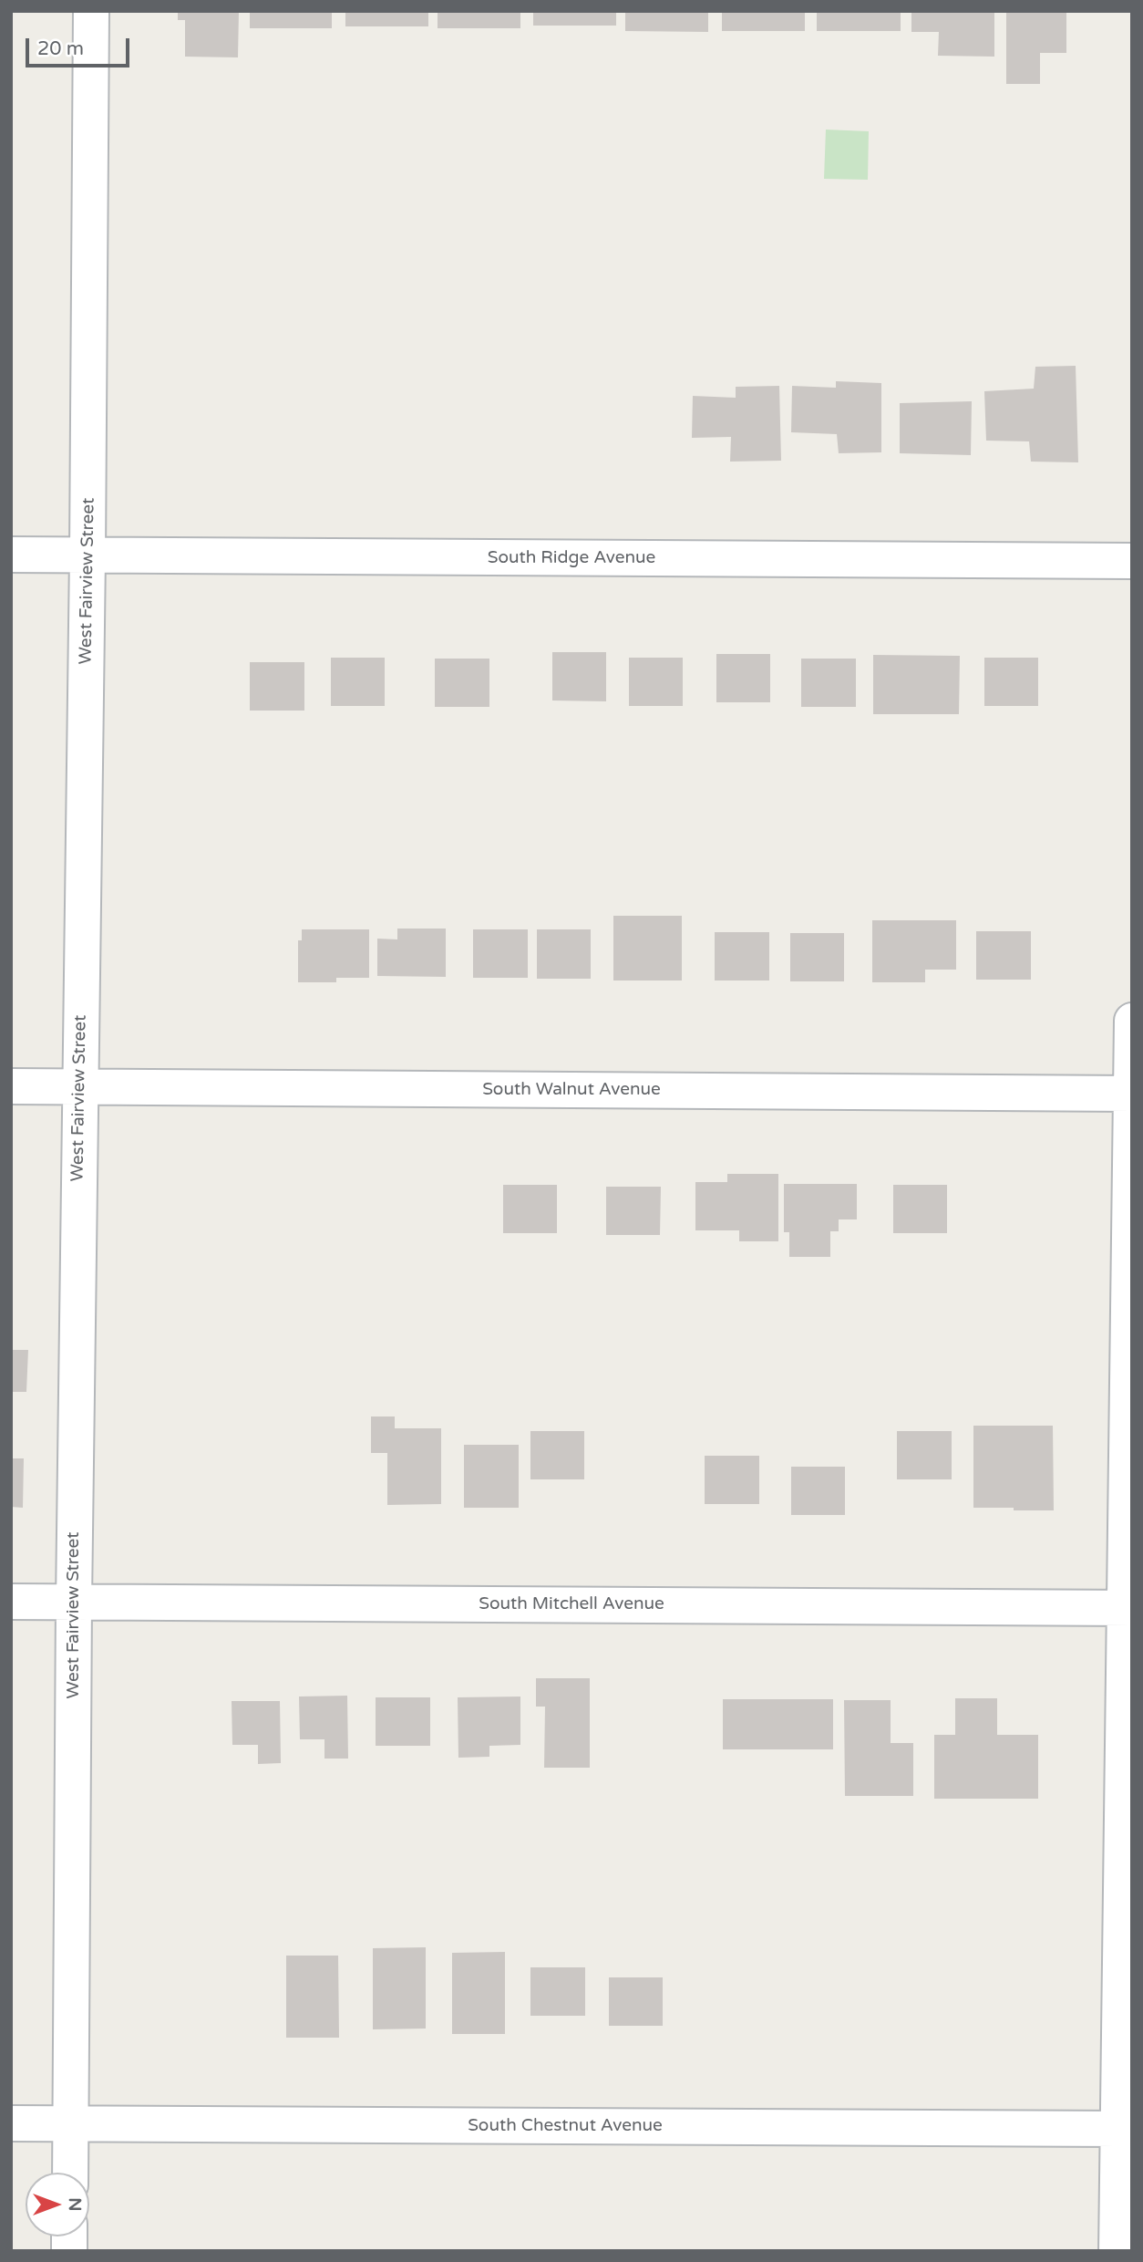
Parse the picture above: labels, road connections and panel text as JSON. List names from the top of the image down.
{
  "streets": {
    "street": [
      "South Ridge Avenue",
      "West Fairview Street",
      "South Walnut Avenue",
      "South Mitchell Avenue",
      "South Chestnut Avenue"
    ]
  },
  "crossings": [
    ["South Ridge Avenue", "West Fairview Street"],
    ["West Fairview Street", "South Walnut Avenue"],
    ["West Fairview Street", "South Mitchell Avenue"],
    ["West Fairview Street", "South Chestnut Avenue"]
  ],
  "scale_bar": "20 m",
  "north": "right"
}
